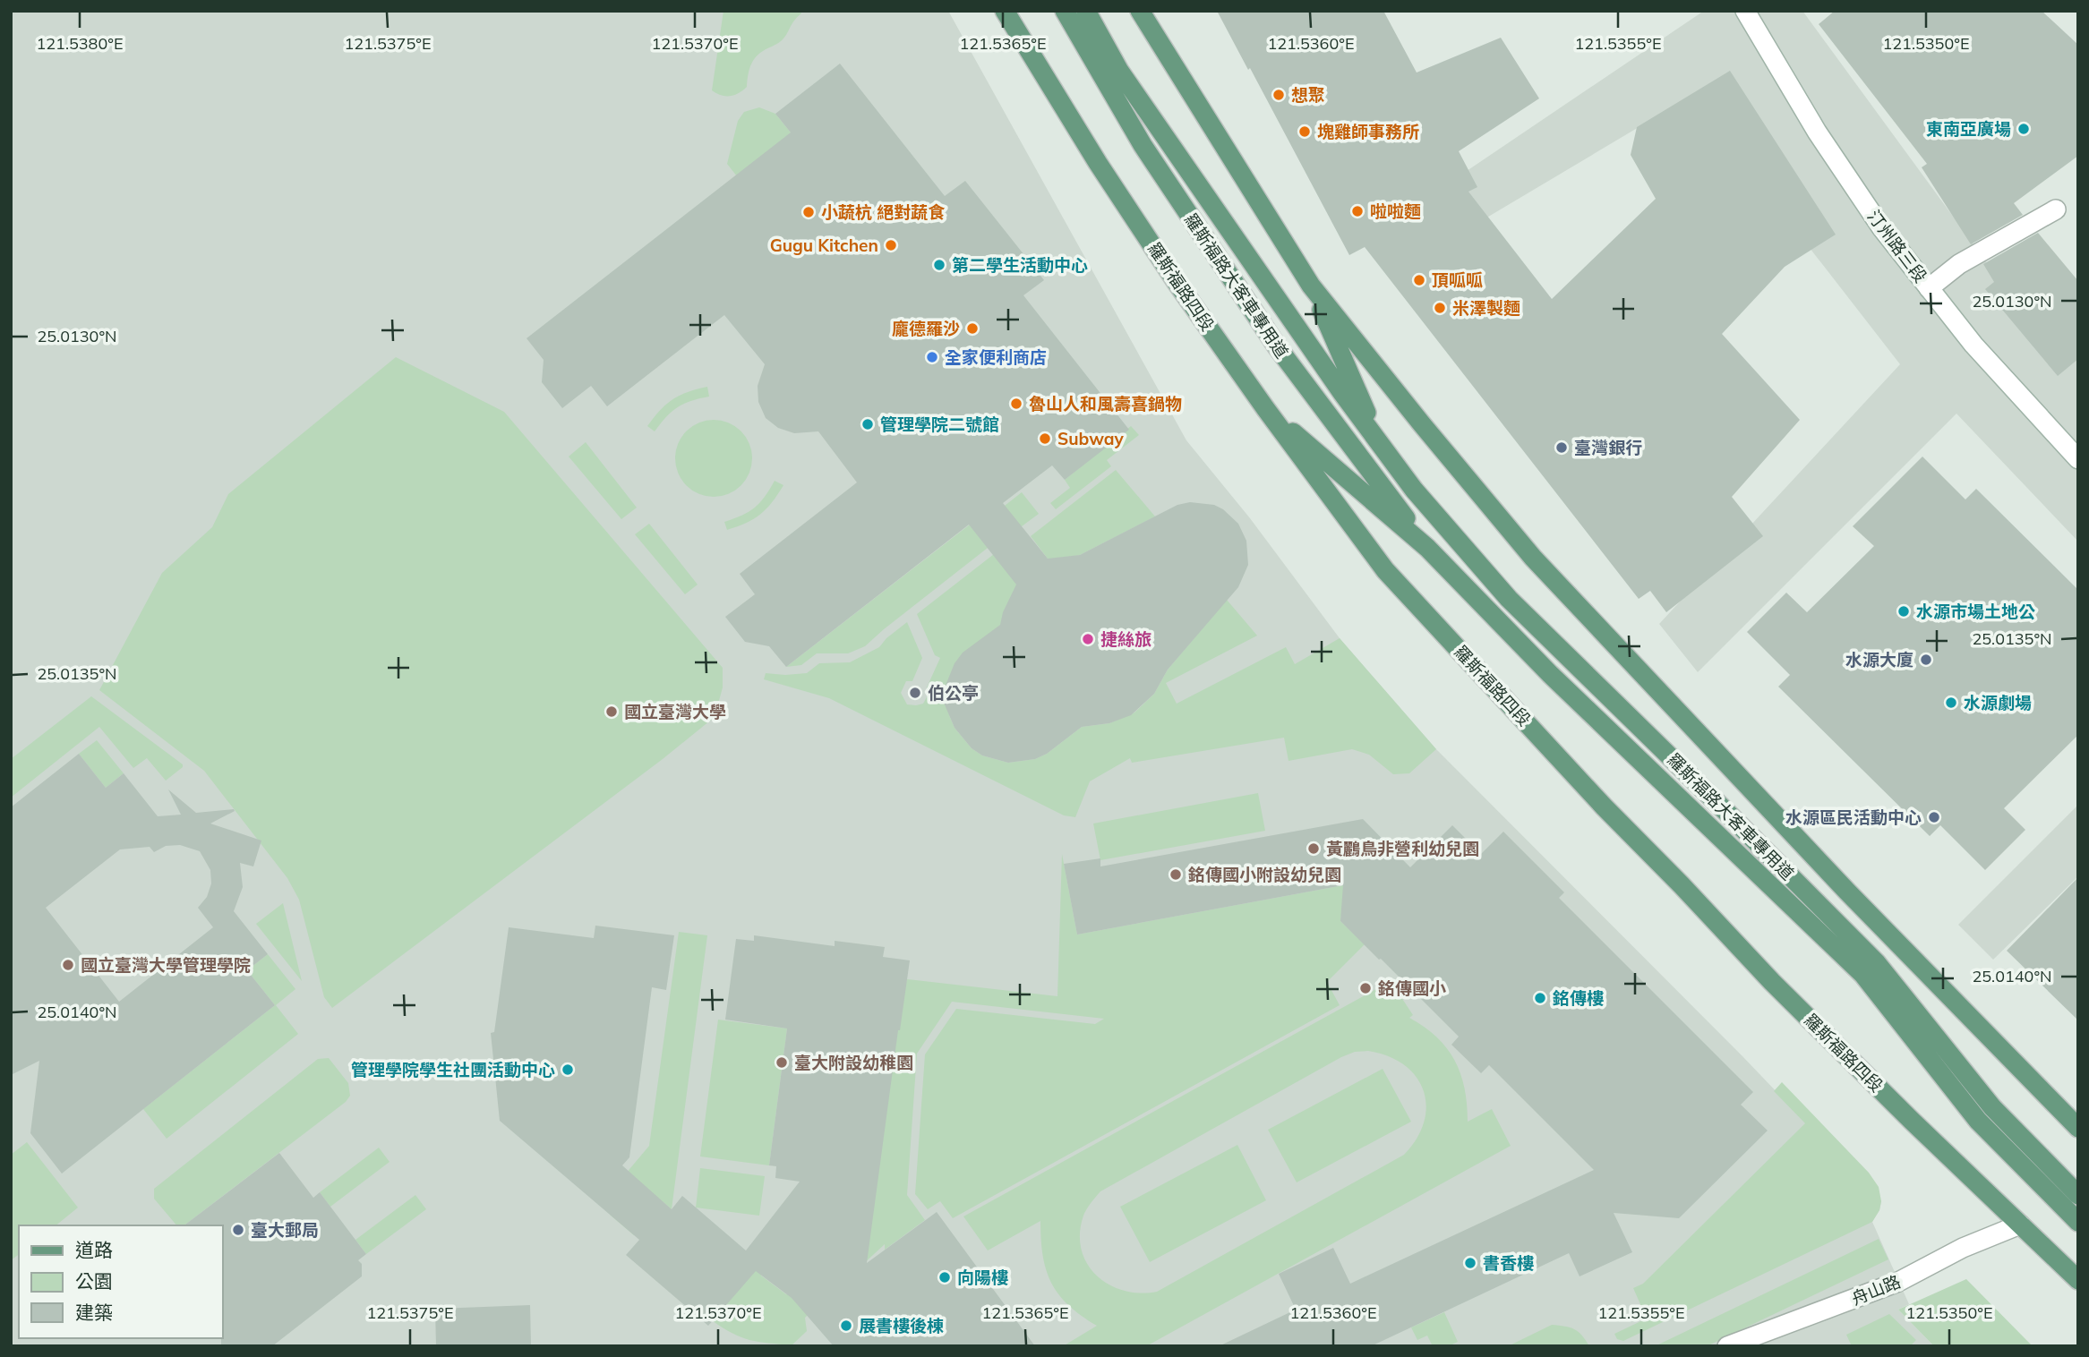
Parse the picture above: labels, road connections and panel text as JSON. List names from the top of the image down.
{
  "streets": {
    "main road": ["羅斯福路大客車專用道", "羅斯福路四段"],
    "street": ["汀州路三段", "舟山路"]
  },
  "crossings": [
    ["羅斯福路大客車專用道", "羅斯福路四段"],
    ["羅斯福路四段", "舟山路"]
  ],
  "places": [
    "想聚",
    "東南亞廣場",
    "塊雞師事務所",
    "啦啦麵",
    "小蔬杭 絕對蔬食",
    "Gugu Kitchen",
    "第二學生活動中心",
    "頂呱呱",
    "米澤製麵",
    "龐德羅沙",
    "全家便利商店",
    "魯山人和風壽喜鍋物",
    "管理學院二號館",
    "Subway",
    "臺灣銀行",
    "水源市場土地公",
    "捷絲旅",
    "水源大廈",
    "伯公亭",
    "水源劇場",
    "國立臺灣大學",
    "水源區民活動中心",
    "黃鸝鳥非營利幼兒園",
    "銘傳國小附設幼兒園",
    "國立臺灣大學管理學院",
    "銘傳國小",
    "銘傳樓",
    "臺大附設幼稚園",
    "管理學院學生社團活動中心",
    "臺大郵局",
    "書香樓",
    "向陽樓",
    "展書樓後棟"
  ],
  "legend": ["道路", "公園", "建築"],
  "coordinates": [
    "121.5380°E",
    "121.5375°E",
    "121.5370°E",
    "121.5365°E",
    "121.5360°E",
    "121.5355°E",
    "121.5350°E",
    "25.0130°N",
    "25.0135°N",
    "25.0140°N"
  ]
}
